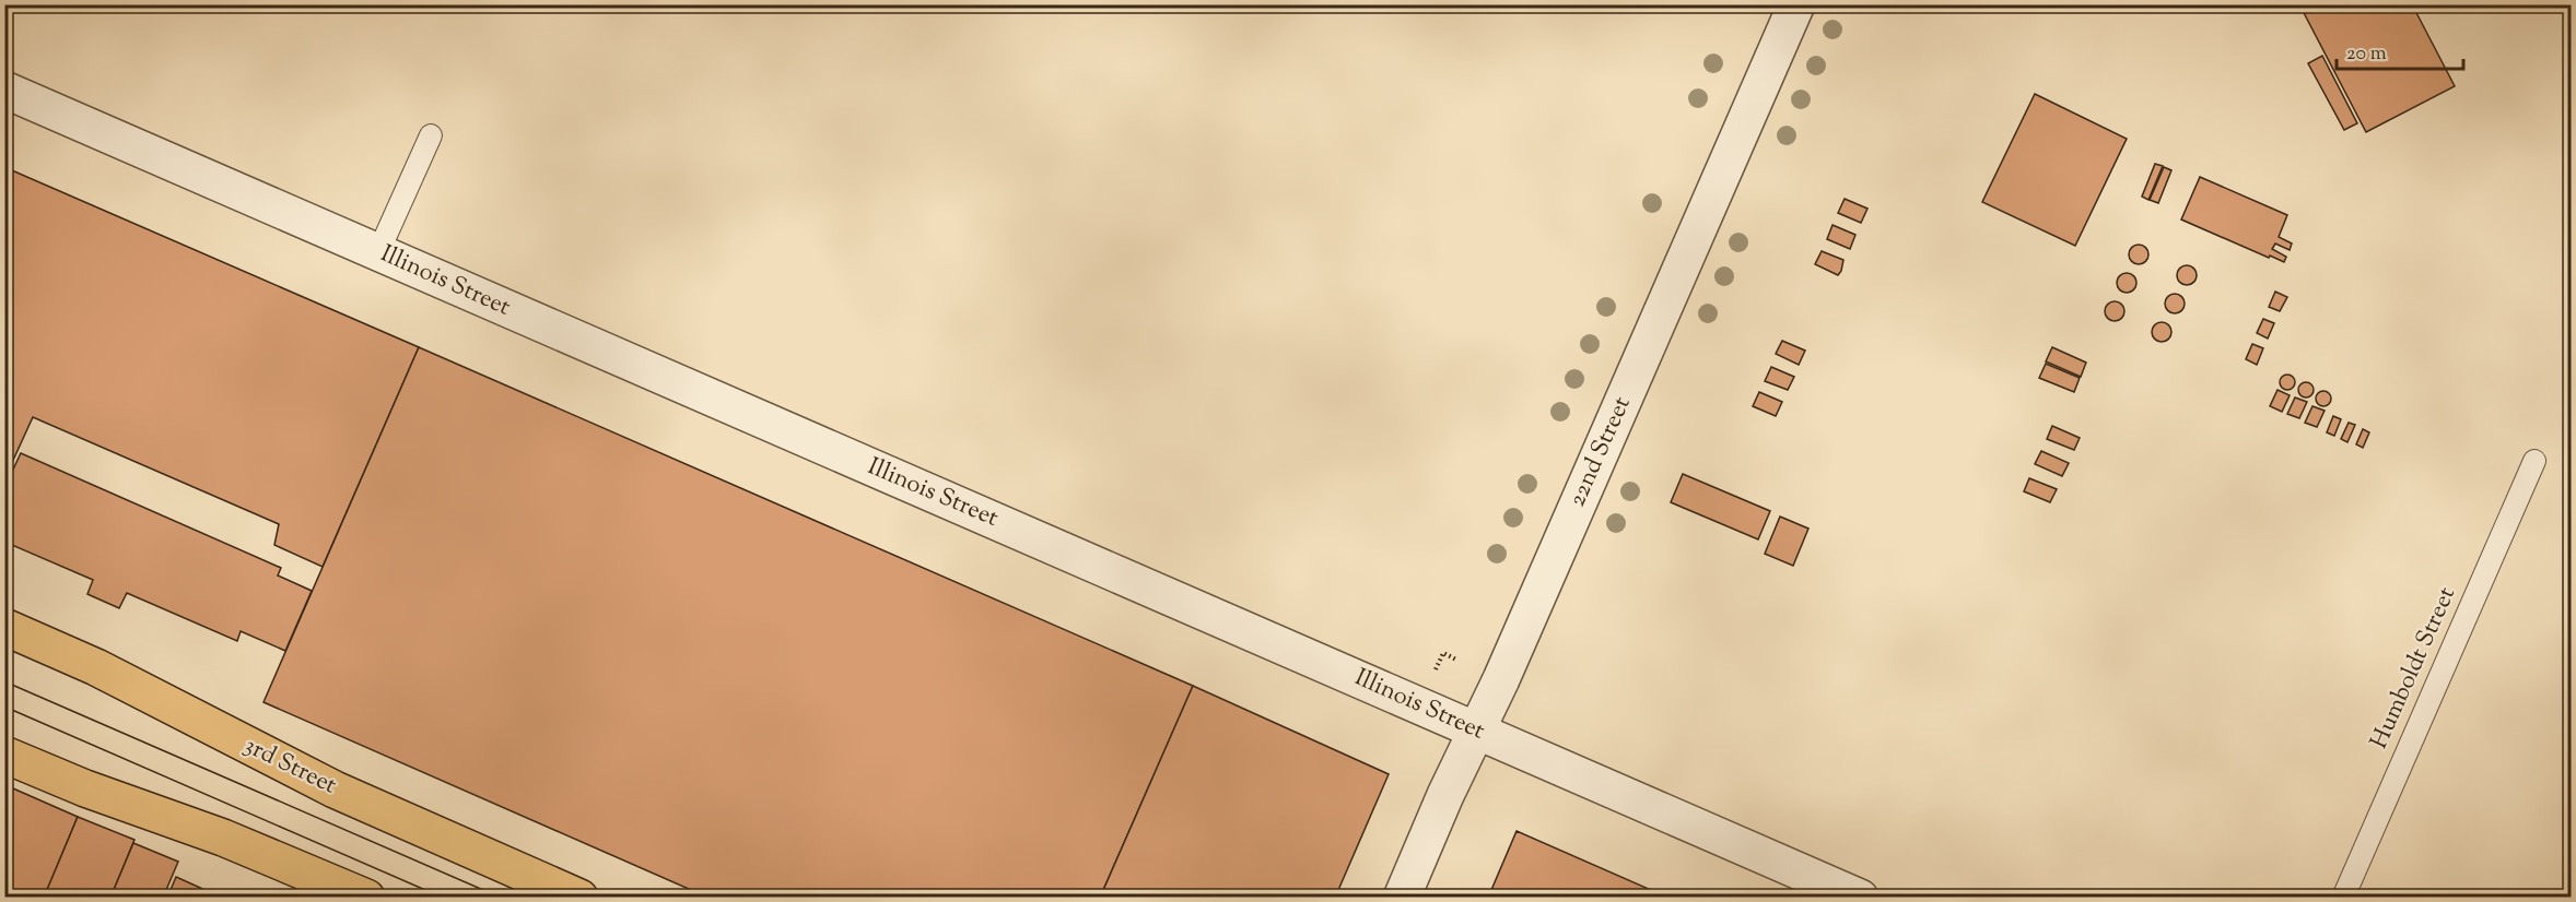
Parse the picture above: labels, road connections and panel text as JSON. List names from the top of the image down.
{
  "streets": {
    "main road": ["3rd Street"],
    "street": ["Illinois Street", "22nd Street"],
    "lane": ["Humboldt Street"]
  },
  "crossings": [
    ["Illinois Street", "22nd Street"]
  ],
  "scale_bar": "20 m"
}
